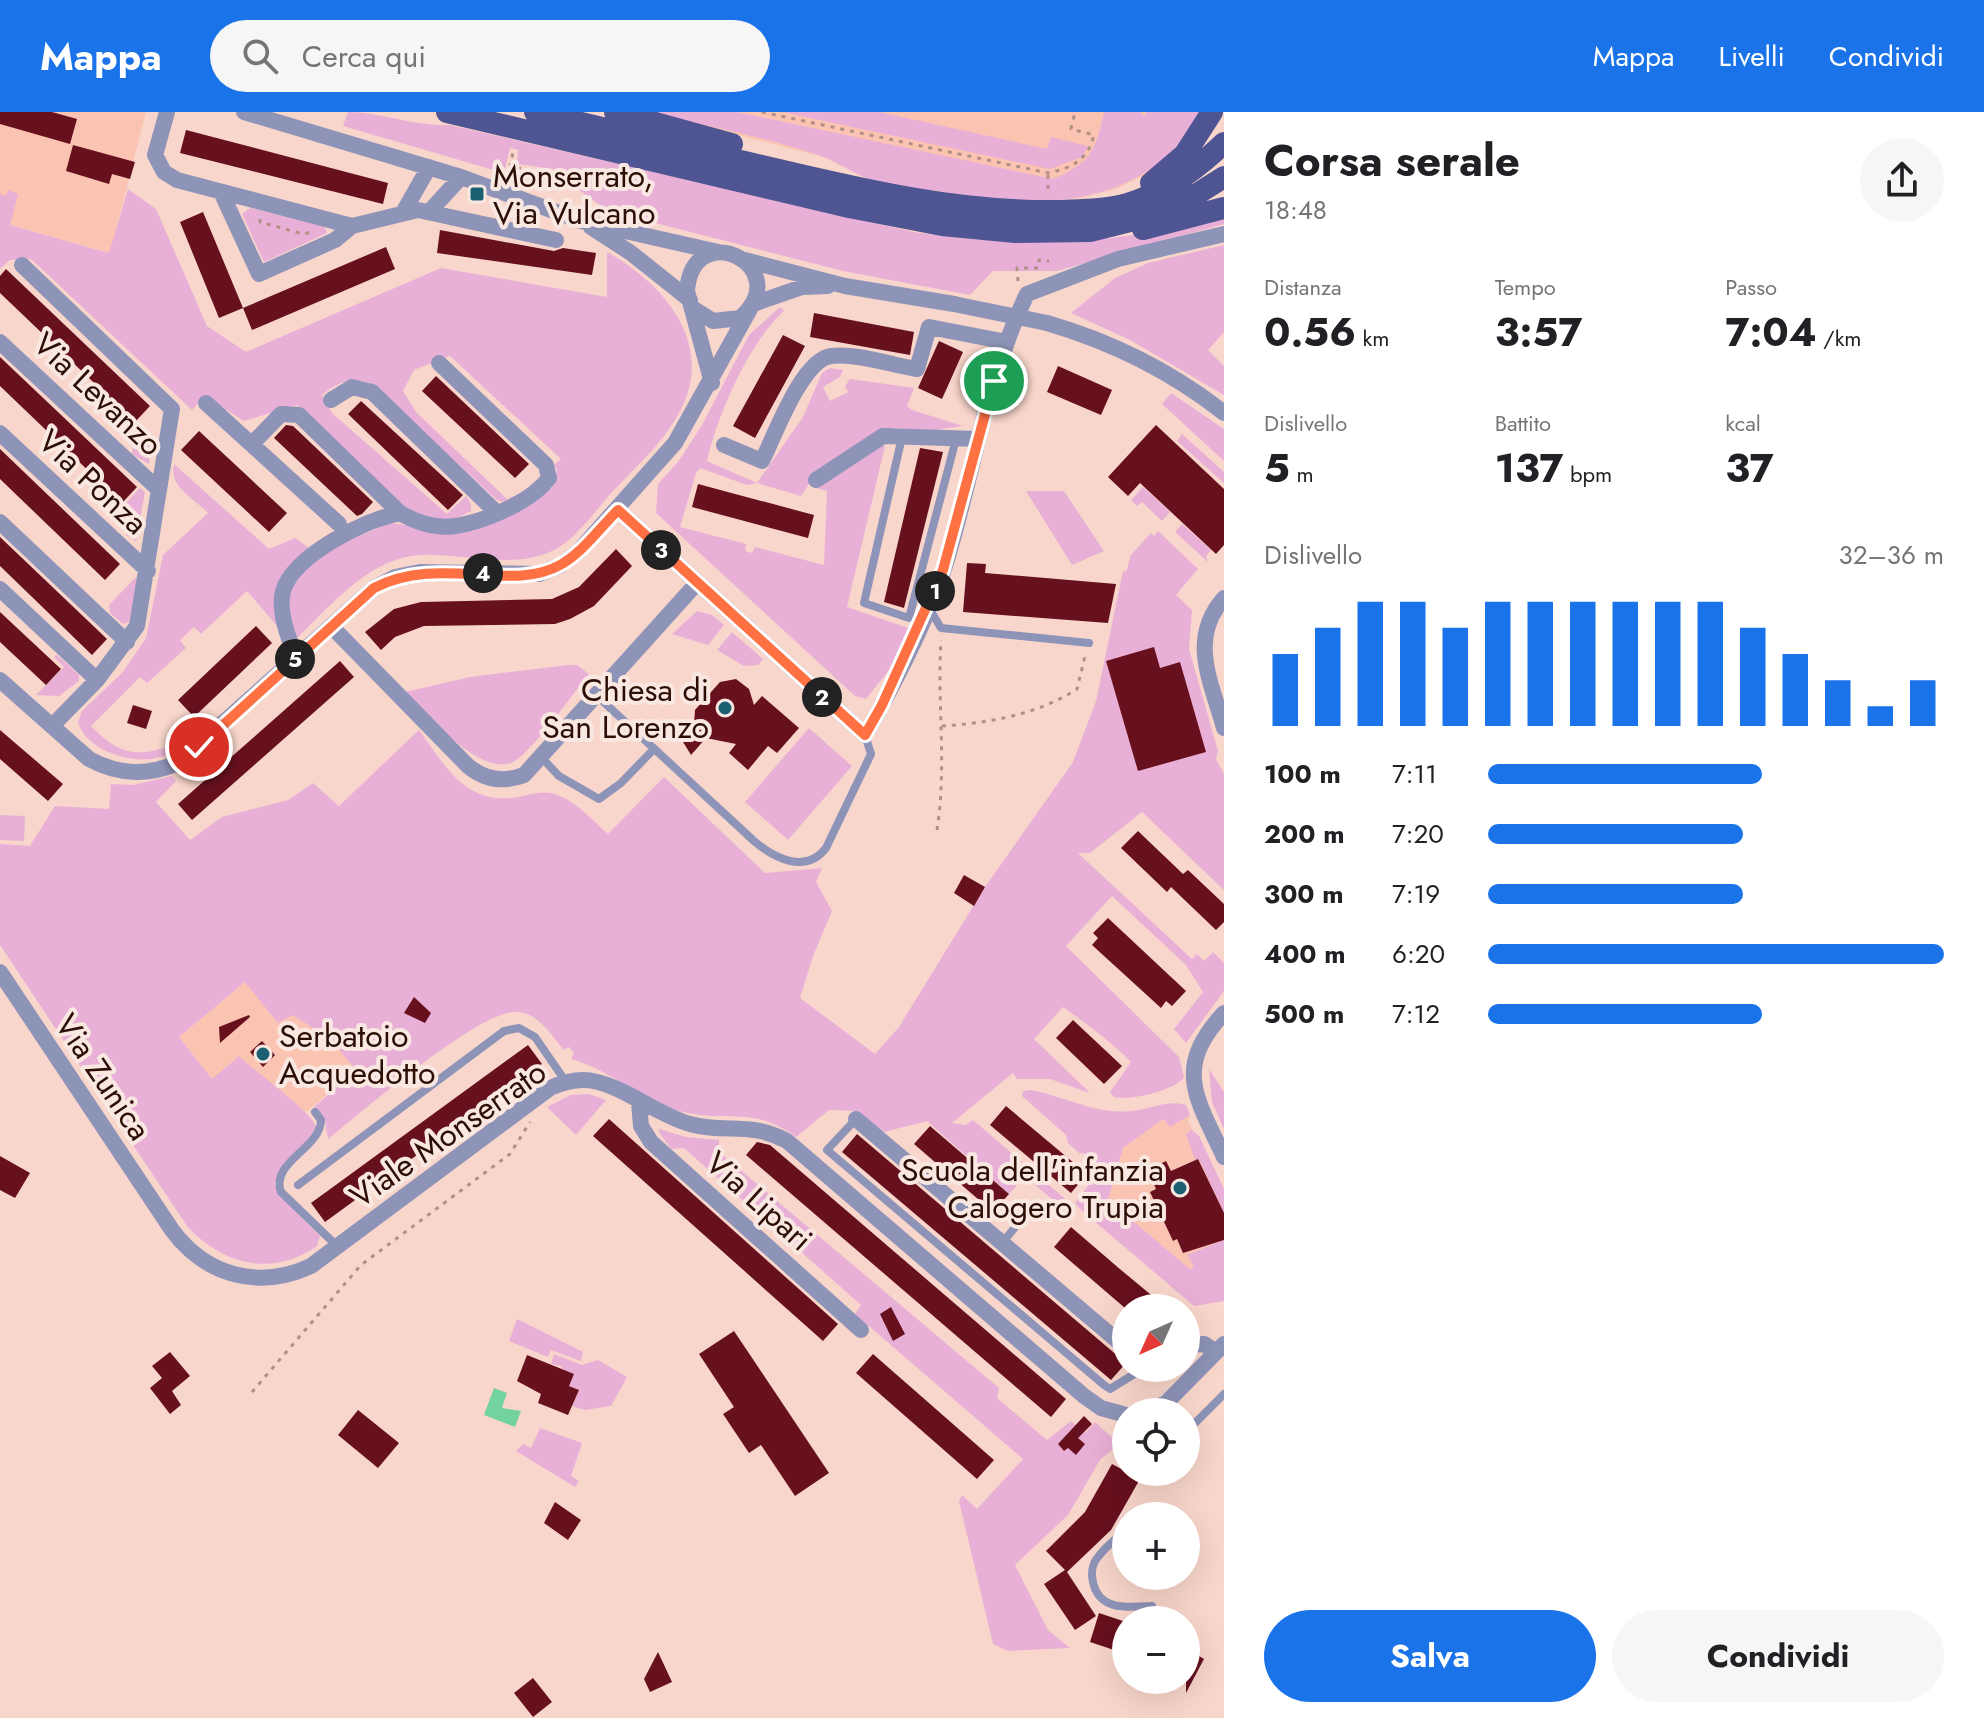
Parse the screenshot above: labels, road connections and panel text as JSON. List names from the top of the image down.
{
  "streets": {
    "street": [
      "Via Levanzo",
      "Via Ponza",
      "Via Zunica",
      "Viale Monserrato",
      "Via Lipari"
    ]
  },
  "crossings": [
    ["Via Zunica", "Viale Monserrato"],
    ["Viale Monserrato", "Via Lipari"]
  ],
  "places": {
    "transit": ["Monserrato, Via Vulcano"],
    "other": ["Chiesa di San Lorenzo", "Serbatoio Acquedotto", "Scuola dell'infanzia Calogero Trupia"]
  },
  "north": "bottom left",
  "page": {
    "header": "Mappa",
    "search": "Cerca qui",
    "nav": ["Mappa", "Livelli", "Condividi"],
    "heading": ["Corsa serale", "18:48"],
    "stats": [
      ["Distanza", "0.56 km"],
      ["Tempo", "3:57"],
      ["Passo", "7:04 /km"],
      ["Dislivello", "5 m"],
      ["Battito", "137 bpm"],
      ["kcal", "37"]
    ],
    "chart": ["Dislivello", "32–36 m"],
    "pins": [
      "3",
      "4",
      "1",
      "5",
      "2"
    ],
    "list": [
      {
        "name": "100 m",
        "note": "7:11"
      },
      {
        "name": "200 m",
        "note": "7:20"
      },
      {
        "name": "300 m",
        "note": "7:19"
      },
      {
        "name": "400 m",
        "note": "6:20"
      },
      {
        "name": "500 m",
        "note": "7:12"
      }
    ],
    "map_buttons": ["+", "−"],
    "buttons": ["Salva", "Condividi"]
  }
}
